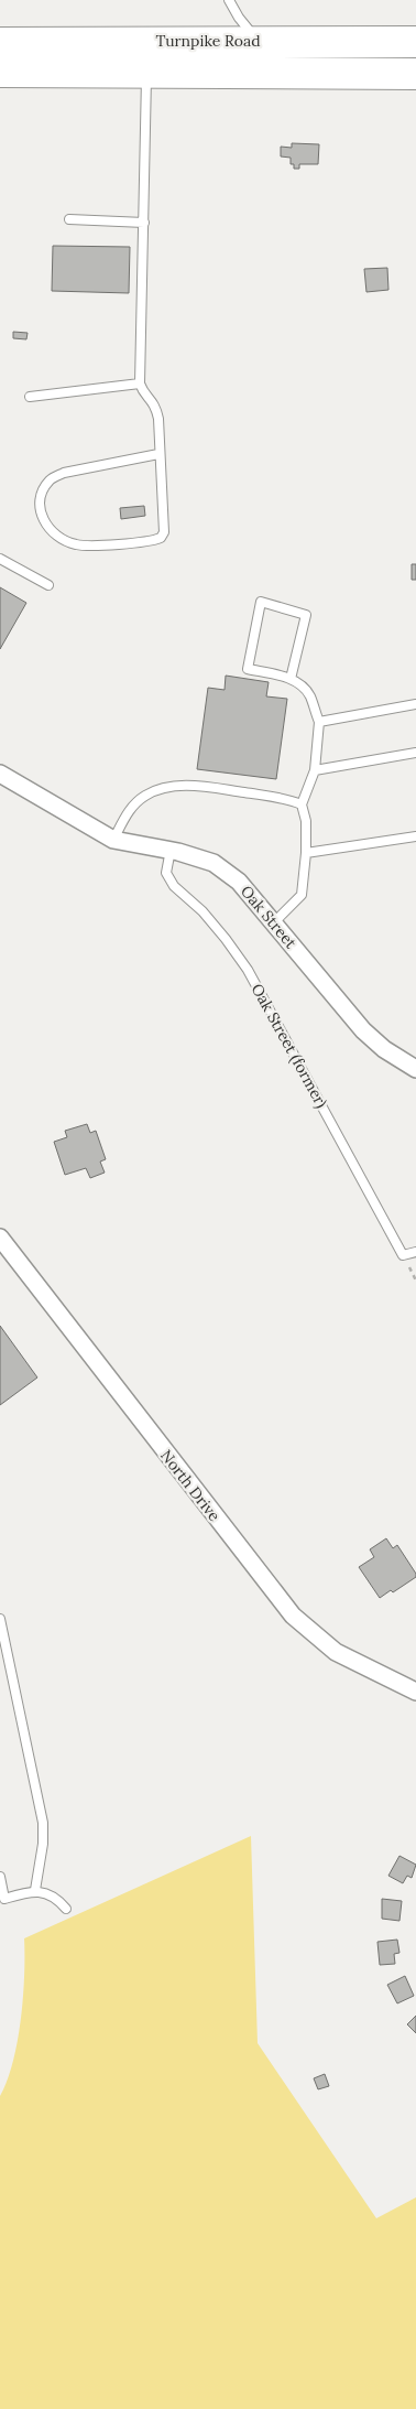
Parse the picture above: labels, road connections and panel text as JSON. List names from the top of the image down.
{
  "streets": {
    "highway": ["Turnpike Road"],
    "street": ["Oak Street", "North Drive"],
    "lane": ["Oak Street (former)"]
  },
  "crossings": [
    ["Oak Street", "Oak Street (former)"]
  ]
}
